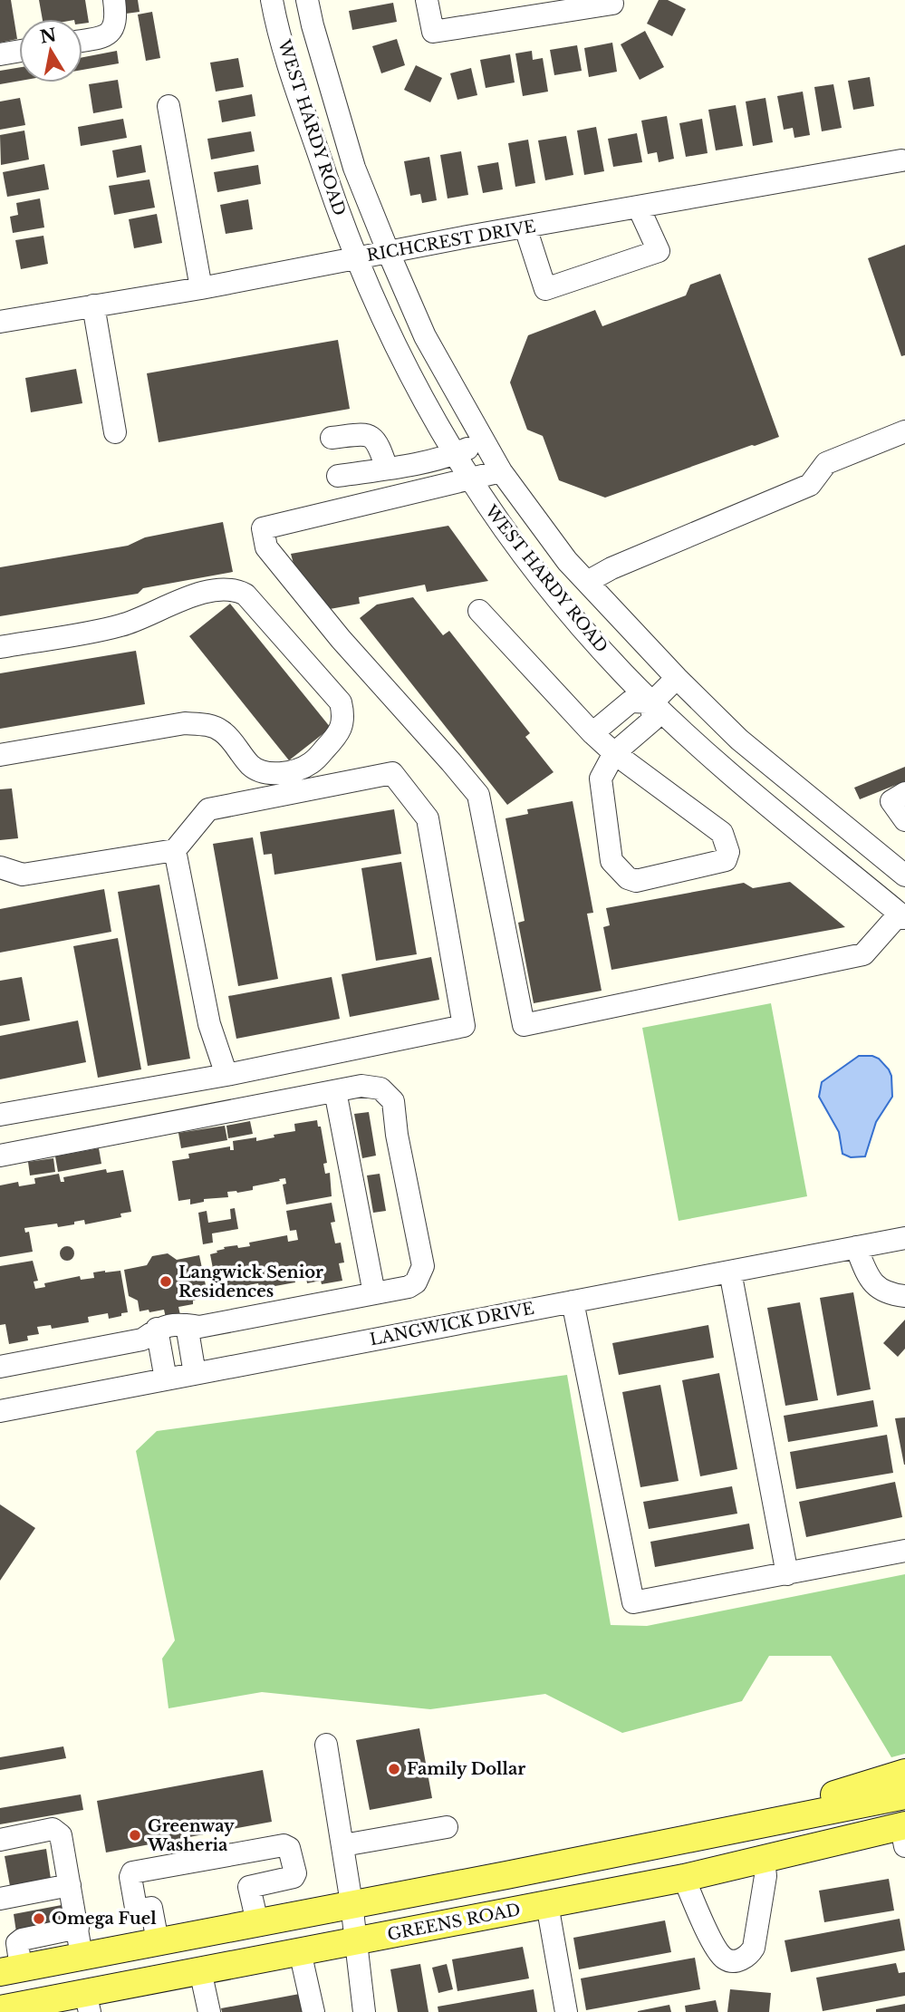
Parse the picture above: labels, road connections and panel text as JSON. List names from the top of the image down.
{
  "streets": {
    "main road": ["GREENS ROAD"],
    "street": ["WEST HARDY ROAD", "RICHCREST DRIVE", "LANGWICK DRIVE"]
  },
  "crossings": [
    ["WEST HARDY ROAD", "RICHCREST DRIVE"]
  ],
  "places": [
    "Langwick Senior Residences",
    "Family Dollar",
    "Greenway Washeria",
    "Omega Fuel"
  ],
  "north": "top"
}
